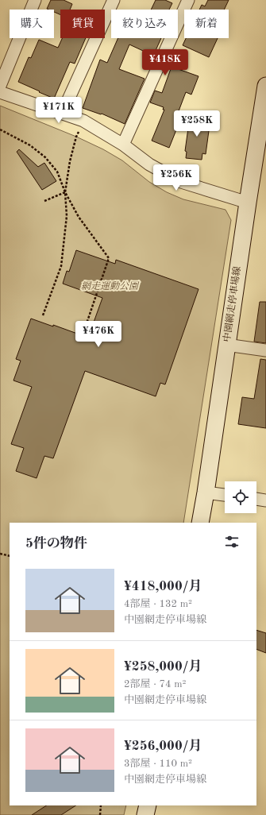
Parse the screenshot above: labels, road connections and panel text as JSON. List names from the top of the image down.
{
  "streets": {
    "main road": ["中園網走停車場線"]
  },
  "parks": ["網走運動公園"],
  "page": {
    "chip": [
      "購入",
      "賃貸",
      "絞り込み",
      "新着"
    ],
    "price": [
      "¥418K",
      "¥171K",
      "¥258K",
      "¥256K",
      "¥476K"
    ],
    "heading": "5件の物件",
    "list": [
      {
        "name": "¥418,000/月",
        "note": "4部屋 · 132 m² · 中園網走停車場線"
      },
      {
        "name": "¥258,000/月",
        "note": "2部屋 · 74 m² · 中園網走停車場線"
      },
      {
        "name": "¥256,000/月",
        "note": "3部屋 · 110 m² · 中園網走停車場線"
      }
    ]
  }
}
